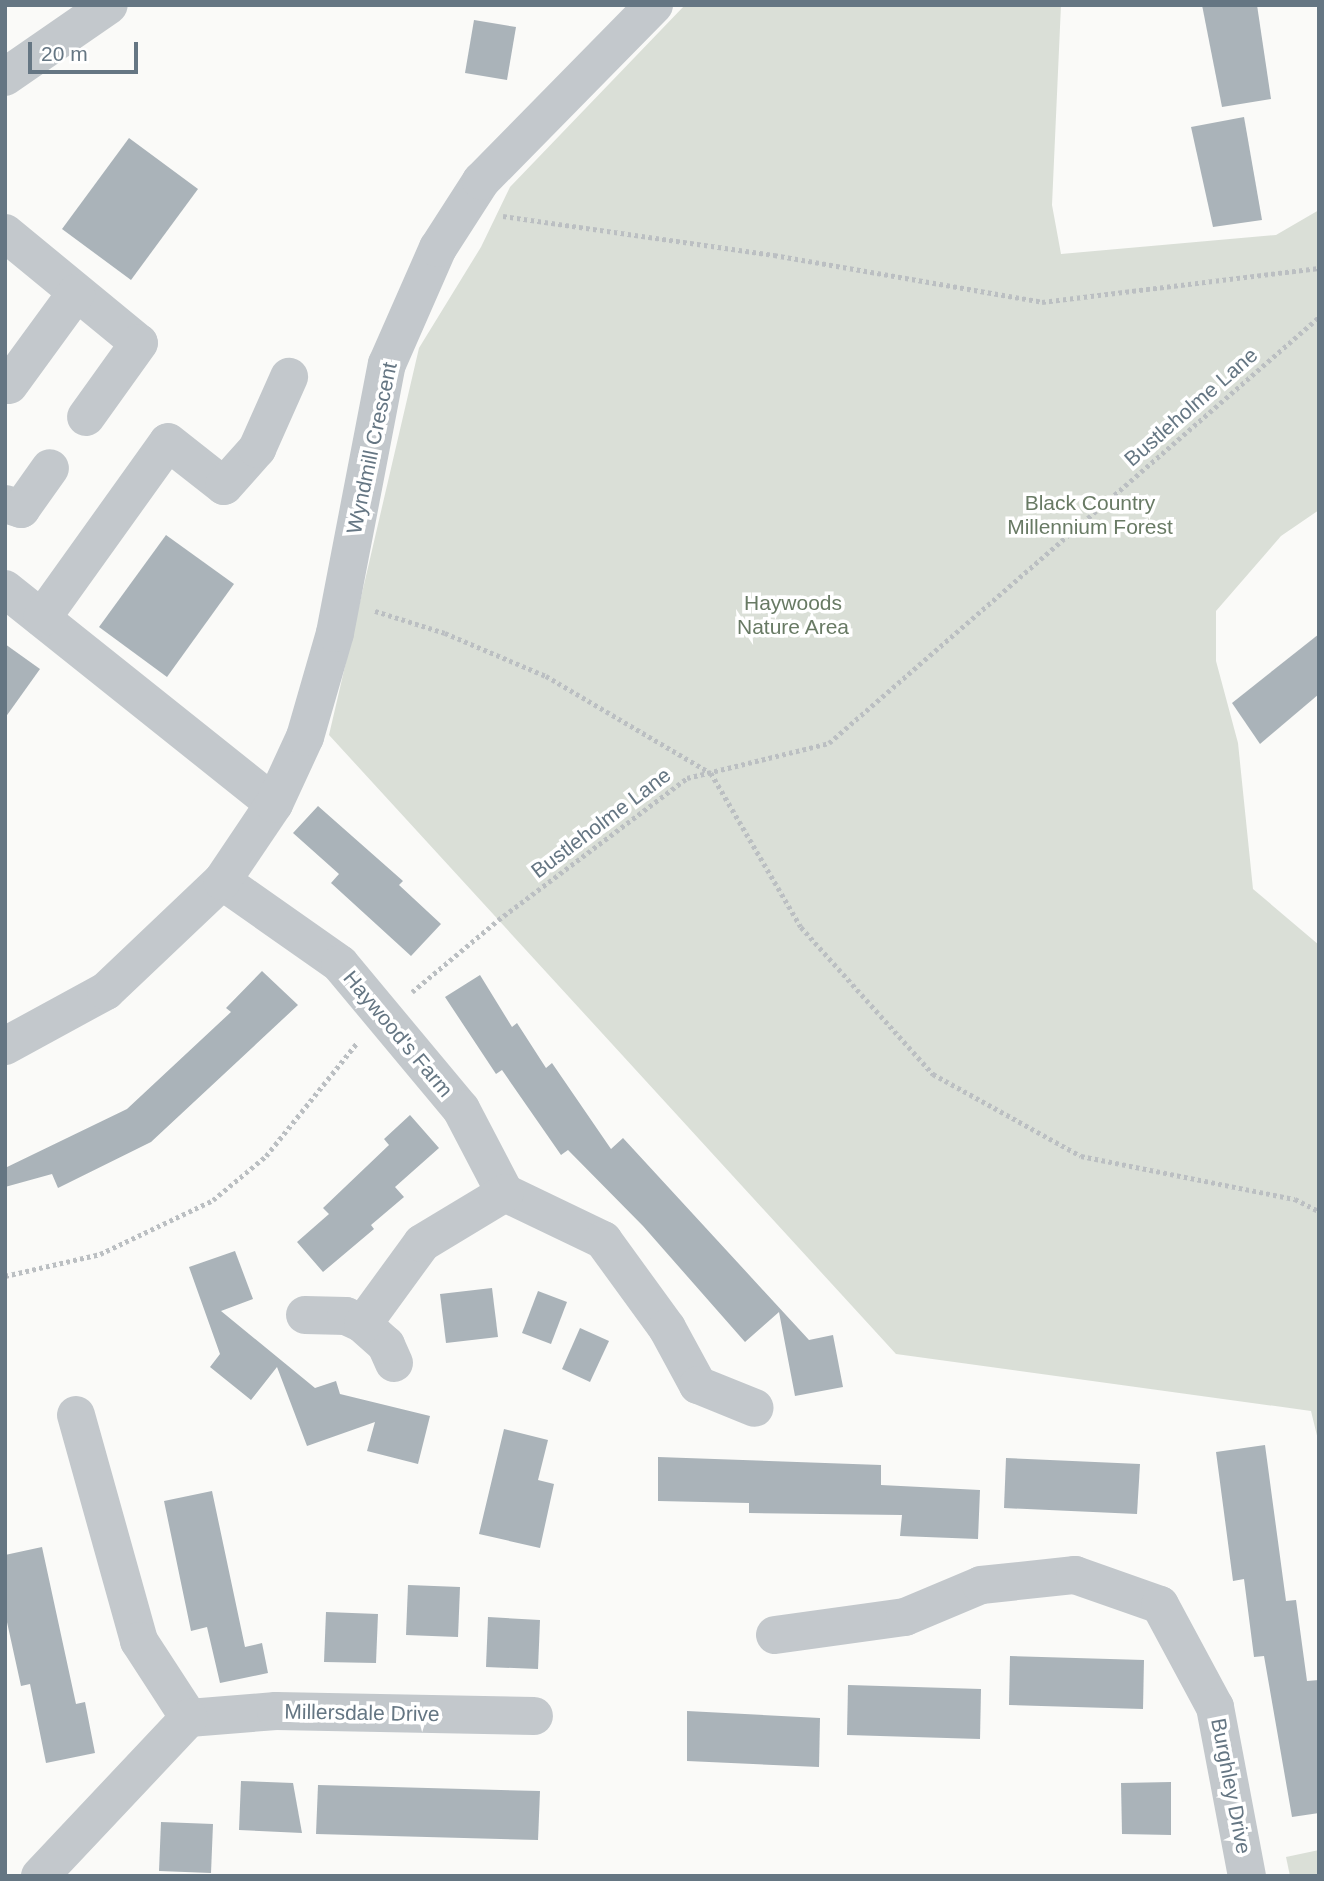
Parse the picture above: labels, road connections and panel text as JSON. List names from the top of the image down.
{
  "streets": {
    "street": [
      "Wyndmill Crescent",
      "Haywood's Farm",
      "Millersdale Drive",
      "Burghley Drive"
    ],
    "path": ["Bustleholme Lane"]
  },
  "crossings": [
    ["Bustleholme Lane", "Haywood's Farm"],
    ["Wyndmill Crescent", "Haywood's Farm"]
  ],
  "parks": ["Black Country Millennium Forest", "Haywoods Nature Area"],
  "scale_bar": "20 m"
}
